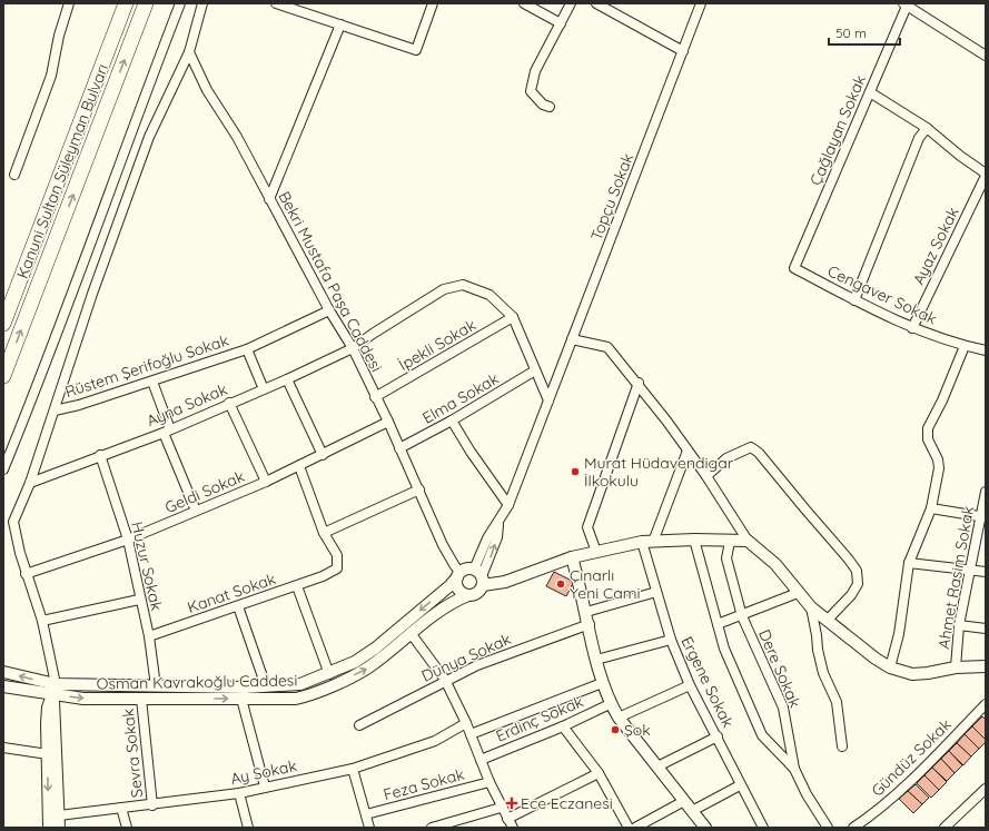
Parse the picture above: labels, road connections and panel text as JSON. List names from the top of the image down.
{
  "streets": {
    "highway": ["Kanuni Sultan Süleyman Bulvarı"],
    "street": [
      "Çağlayan Sokak",
      "Topçu Sokak",
      "Ayaz Sokak",
      "Bekri Mustafa Paşa Caddesi",
      "Cengaver Sokak",
      "İpekli Sokak",
      "Rüstem Şerifoğlu Sokak",
      "Elma Sokak",
      "Ayna Sokak",
      "Geldi Sokak",
      "Huzur Sokak",
      "Ahmet Rasim Sokak",
      "Kanat Sokak",
      "Dünya Sokak",
      "Dere Sokak",
      "Osman Kavrakoğlu Caddesi",
      "Ergene Sokak",
      "Erdinç Sokak",
      "Sevra Sokak",
      "Gündüz Sokak",
      "Ay Sokak",
      "Feza Sokak"
    ]
  },
  "crossings": [
    ["Çağlayan Sokak", "Cengaver Sokak"],
    ["Topçu Sokak", "Bekri Mustafa Paşa Caddesi"],
    ["Topçu Sokak", "Osman Kavrakoğlu Caddesi"],
    ["Ayaz Sokak", "Cengaver Sokak"],
    ["Bekri Mustafa Paşa Caddesi", "İpekli Sokak"],
    ["Bekri Mustafa Paşa Caddesi", "Rüstem Şerifoğlu Sokak"],
    ["Bekri Mustafa Paşa Caddesi", "Elma Sokak"],
    ["Bekri Mustafa Paşa Caddesi", "Ayna Sokak"],
    ["Bekri Mustafa Paşa Caddesi", "Geldi Sokak"],
    ["Bekri Mustafa Paşa Caddesi", "Osman Kavrakoğlu Caddesi"],
    ["İpekli Sokak", "Ayna Sokak"],
    ["Rüstem Şerifoğlu Sokak", "Ayna Sokak"],
    ["Ayna Sokak", "Huzur Sokak"],
    ["Geldi Sokak", "Huzur Sokak"],
    ["Huzur Sokak", "Kanat Sokak"],
    ["Huzur Sokak", "Osman Kavrakoğlu Caddesi"],
    ["Dere Sokak", "Osman Kavrakoğlu Caddesi"],
    ["Osman Kavrakoğlu Caddesi", "Ergene Sokak"],
    ["Osman Kavrakoğlu Caddesi", "Sevra Sokak"],
    ["Sevra Sokak", "Ay Sokak"]
  ],
  "places": {
    "other": ["Murat Hüdavendigar İlkokulu", "Çınarlı Yeni Cami", "Şok"],
    "health": ["Ece Eczanesi"]
  },
  "scale_bar": "50 m"
}
